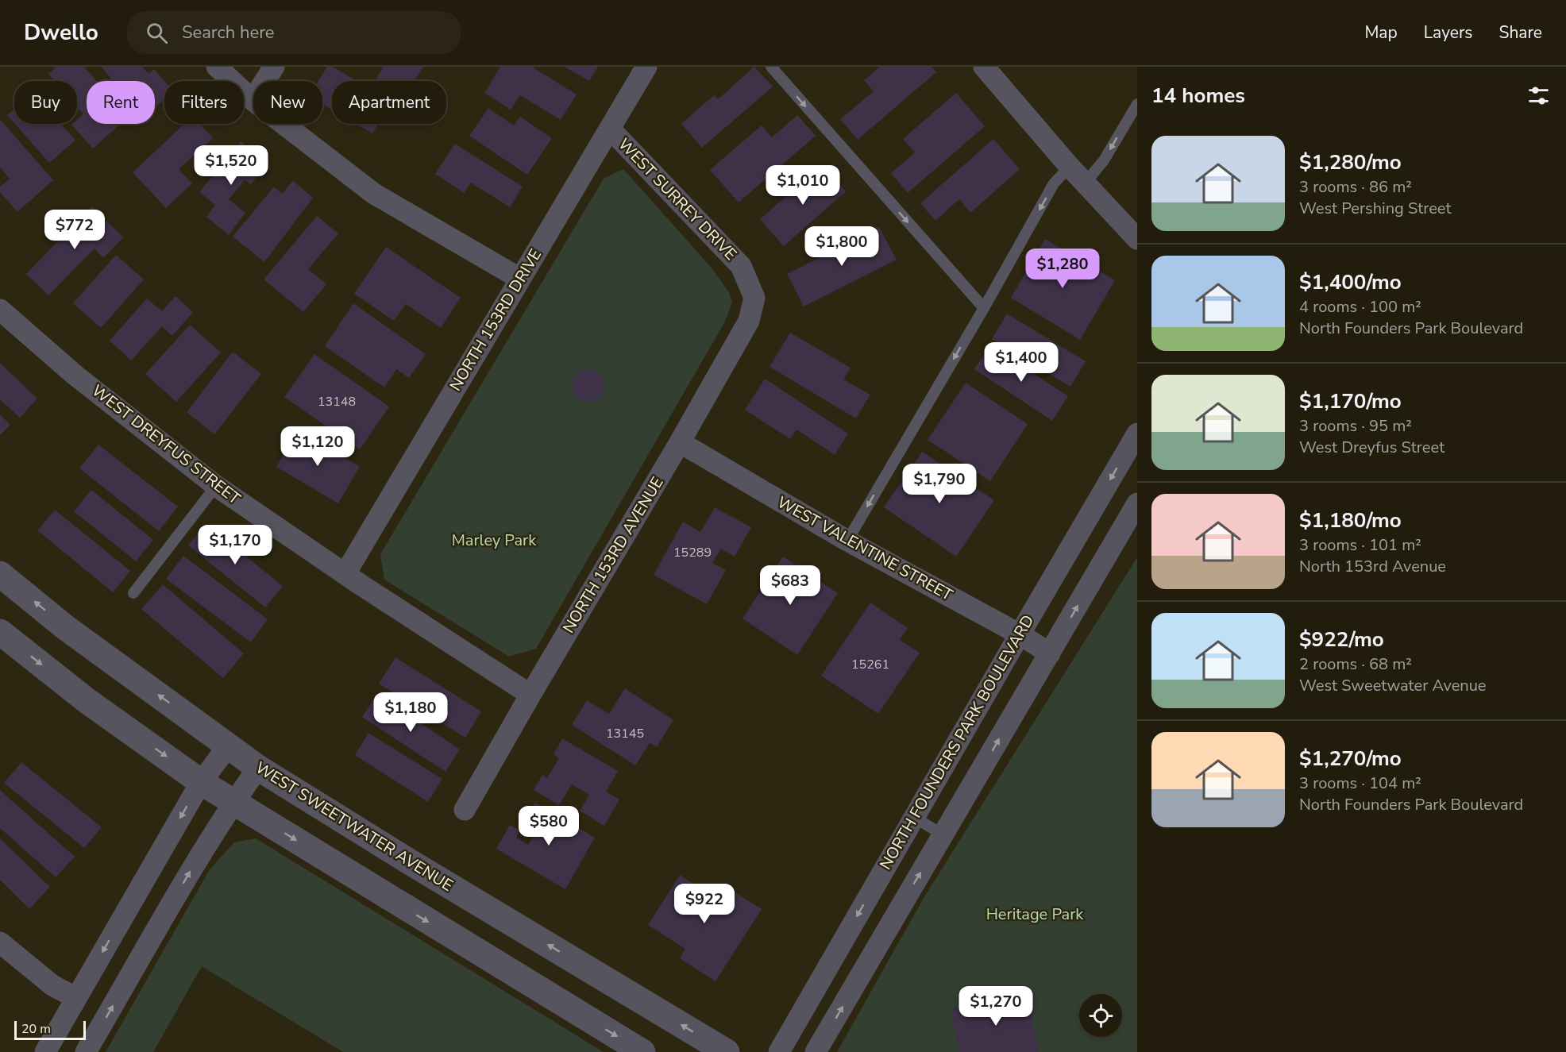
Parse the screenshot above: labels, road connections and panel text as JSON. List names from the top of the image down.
{
  "streets": {
    "street": [
      "WEST SURREY DRIVE",
      "NORTH 153RD DRIVE",
      "WEST DREYFUS STREET",
      "WEST VALENTINE STREET",
      "NORTH 153RD AVENUE",
      "NORTH FOUNDERS PARK BOULEVARD",
      "WEST SWEETWATER AVENUE"
    ]
  },
  "crossings": [
    ["WEST SURREY DRIVE", "NORTH 153RD DRIVE"],
    ["WEST SURREY DRIVE", "NORTH 153RD AVENUE"],
    ["NORTH 153RD DRIVE", "WEST DREYFUS STREET"],
    ["WEST DREYFUS STREET", "NORTH 153RD AVENUE"],
    ["WEST VALENTINE STREET", "NORTH 153RD AVENUE"],
    ["WEST VALENTINE STREET", "NORTH FOUNDERS PARK BOULEVARD"]
  ],
  "parks": ["Marley Park", "Heritage Park"],
  "house_numbers": [
    "13148",
    "15289",
    "15261",
    "13145"
  ],
  "scale_bar": "20 m",
  "page": {
    "header": "Dwello",
    "search": "Search here",
    "nav": ["Map", "Layers", "Share"],
    "heading": "14 homes",
    "chip": [
      "Buy",
      "Rent",
      "Filters",
      "New",
      "Apartment"
    ],
    "list": [
      {
        "name": "$1,280/mo",
        "note": "3 rooms · 86 m² · West Pershing Street"
      },
      {
        "name": "$1,400/mo",
        "note": "4 rooms · 100 m² · North Founders Park Boulevard"
      },
      {
        "name": "$1,170/mo",
        "note": "3 rooms · 95 m² · West Dreyfus Street"
      },
      {
        "name": "$1,180/mo",
        "note": "3 rooms · 101 m² · North 153rd Avenue"
      },
      {
        "name": "$922/mo",
        "note": "2 rooms · 68 m² · West Sweetwater Avenue"
      },
      {
        "name": "$1,270/mo",
        "note": "3 rooms · 104 m² · North Founders Park Boulevard"
      }
    ],
    "price": [
      "$1,520",
      "$1,010",
      "$772",
      "$1,800",
      "$1,280",
      "$1,400",
      "$1,120",
      "$1,790",
      "$1,170",
      "$683",
      "$1,180",
      "$580",
      "$922",
      "$1,270"
    ],
    "scale": "20 m"
  }
}
